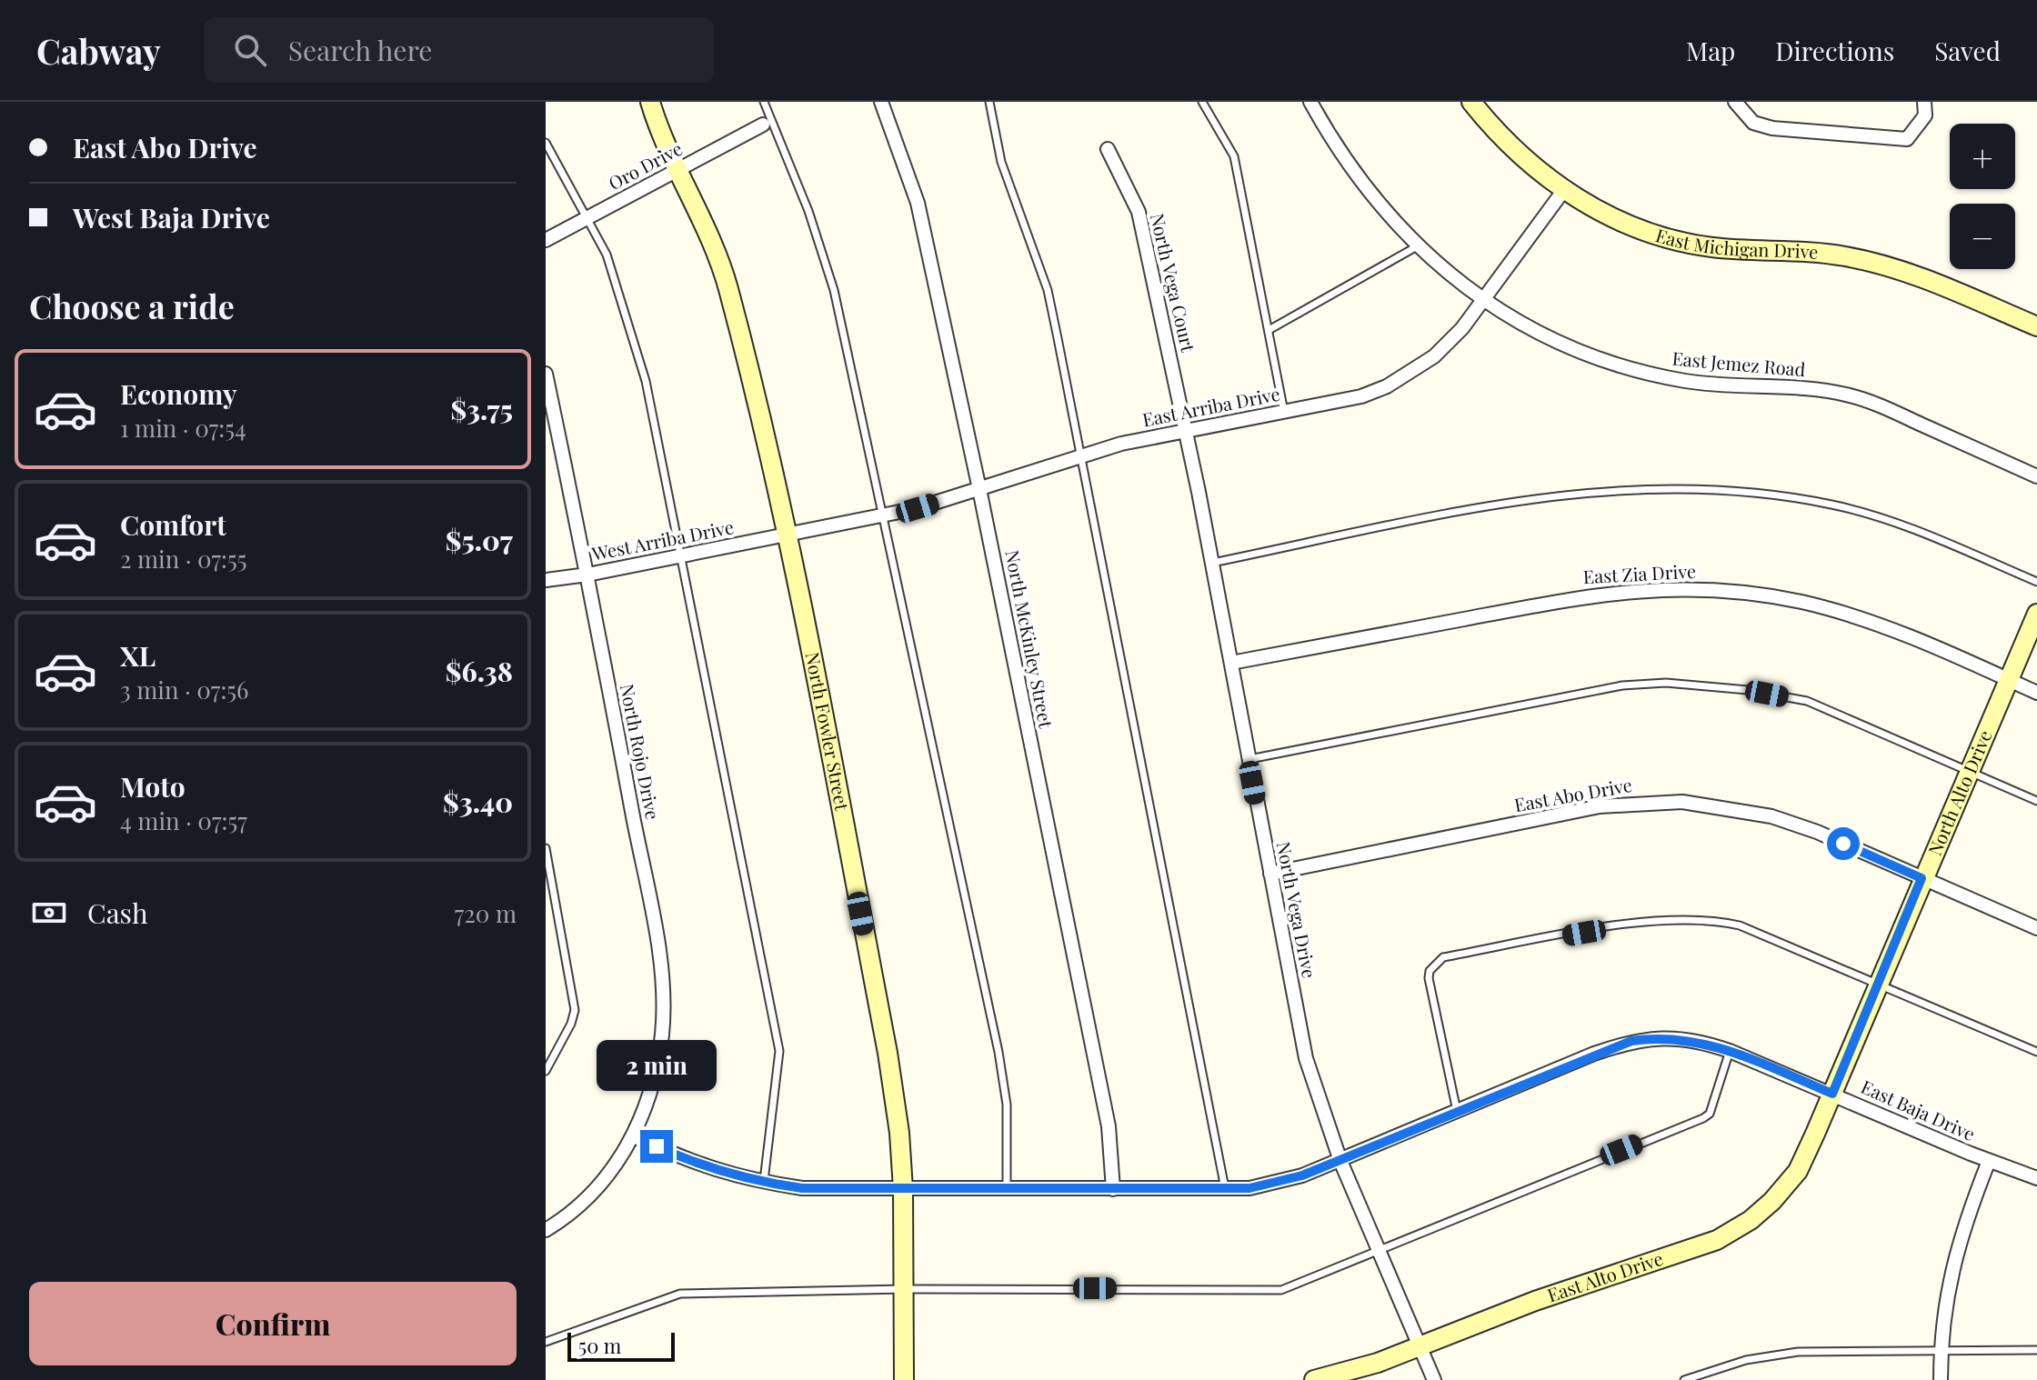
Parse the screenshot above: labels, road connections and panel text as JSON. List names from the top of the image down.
{
  "streets": {
    "street": [
      "Oro Drive",
      "East Michigan Drive",
      "North Vega Court",
      "East Jemez Road",
      "East Arriba Drive",
      "West Arriba Drive",
      "East Zia Drive",
      "North McKinley Street",
      "North Fowler Street",
      "North Rojo Drive",
      "North Alto Drive",
      "East Abo Drive",
      "North Vega Drive",
      "East Baja Drive",
      "East Alto Drive"
    ]
  },
  "crossings": [
    ["Oro Drive", "North Fowler Street"],
    ["East Michigan Drive", "East Arriba Drive"],
    ["North Vega Court", "East Arriba Drive"],
    ["North Vega Court", "North Vega Drive"],
    ["East Jemez Road", "East Arriba Drive"],
    ["East Arriba Drive", "West Arriba Drive"],
    ["East Arriba Drive", "North McKinley Street"],
    ["East Arriba Drive", "North Fowler Street"],
    ["East Arriba Drive", "North Vega Drive"],
    ["West Arriba Drive", "North Fowler Street"],
    ["West Arriba Drive", "North Rojo Drive"],
    ["East Zia Drive", "North Alto Drive"],
    ["East Zia Drive", "North Vega Drive"],
    ["North McKinley Street", "East Baja Drive"],
    ["North Fowler Street", "East Baja Drive"],
    ["North Rojo Drive", "East Baja Drive"],
    ["North Alto Drive", "East Abo Drive"],
    ["North Alto Drive", "East Baja Drive"],
    ["North Alto Drive", "East Alto Drive"],
    ["East Abo Drive", "North Vega Drive"],
    ["North Vega Drive", "East Baja Drive"],
    ["North Vega Drive", "East Alto Drive"],
    ["East Baja Drive", "East Alto Drive"]
  ],
  "scale_bar": "50 m",
  "page": {
    "header": "Cabway",
    "search": "Search here",
    "nav": ["Map", "Directions", "Saved"],
    "banner": ["East Abo Drive", "West Baja Drive"],
    "map_buttons": ["+", "−"],
    "heading": "Choose a ride",
    "list": [
      {
        "name": "Economy",
        "note": "1 min · 07:54",
        "value": "$3.75"
      },
      {
        "name": "Comfort",
        "note": "2 min · 07:55",
        "value": "$5.07"
      },
      {
        "name": "XL",
        "note": "3 min · 07:56",
        "value": "$6.38"
      },
      {
        "name": "Moto",
        "note": "4 min · 07:57",
        "value": "$3.40"
      }
    ],
    "pay": ["Cash", "720 m"],
    "bubble": "2 min",
    "buttons": "Confirm",
    "scale": "50 m"
  }
}
